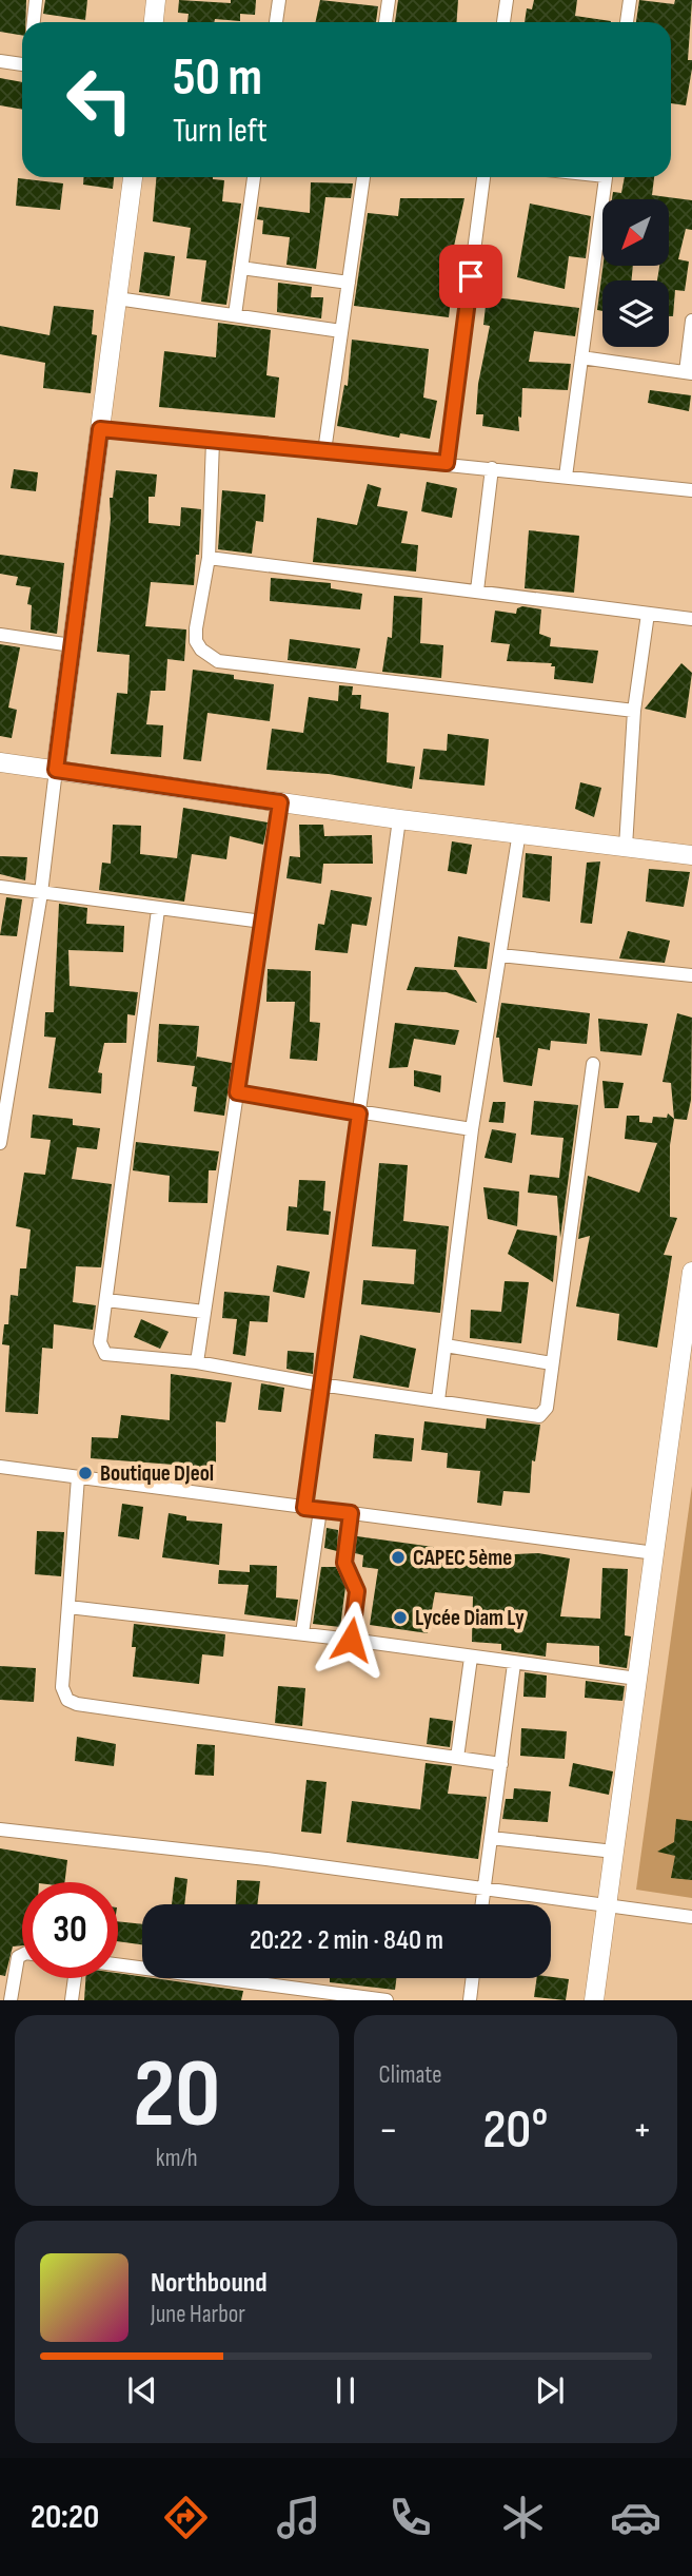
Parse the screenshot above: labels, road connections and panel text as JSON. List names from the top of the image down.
{
  "places": ["Boutique DJeol", "CAPEC 5ème", "Lycée Diam Ly"],
  "north": "bottom left",
  "page": {
    "turn": ["50 m", "Turn left"],
    "limit": "30",
    "trip": "20:22 · 2 min · 840 m",
    "tile": [
      ["20", "km/h"],
      "Climate"
    ],
    "heat": ["−", "20°", "+"],
    "song": ["Northbound", "June Harbor"],
    "tabs": "20:20"
  }
}
